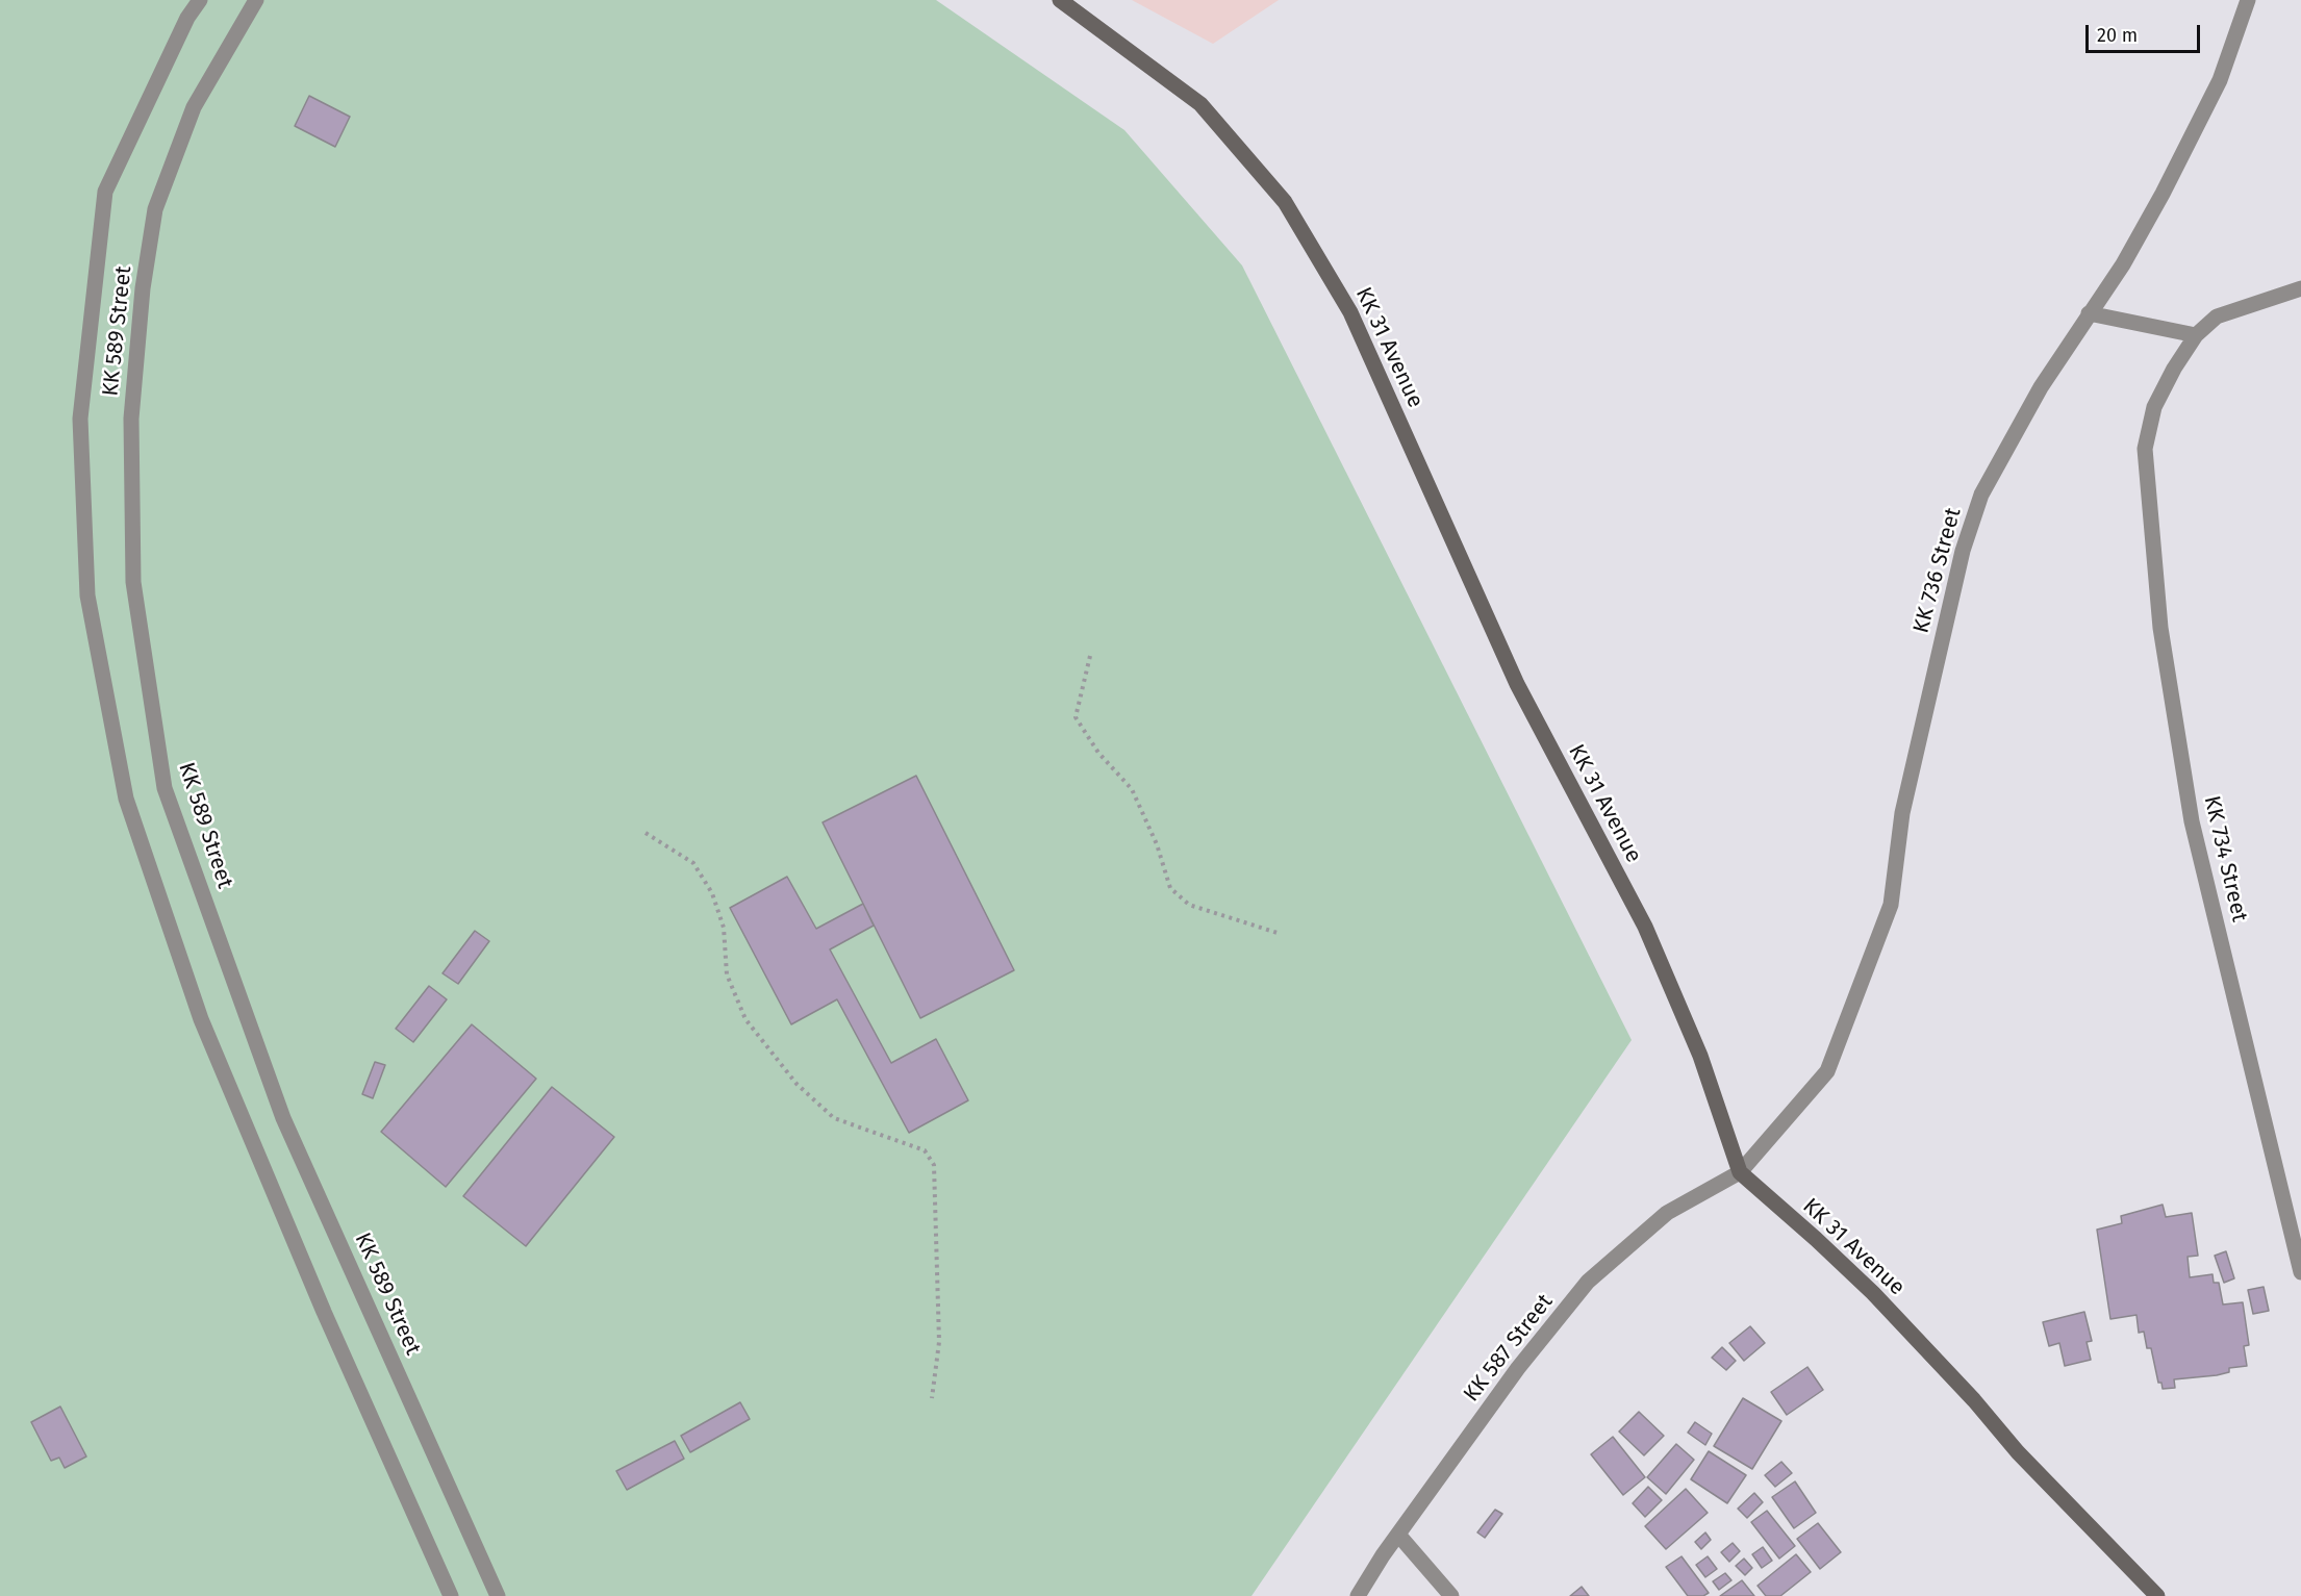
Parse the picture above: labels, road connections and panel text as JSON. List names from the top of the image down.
{
  "streets": {
    "main road": ["KK 31 Avenue"],
    "street": [
      "KK 589 Street",
      "KK 736 Street",
      "KK 734 Street",
      "KK 587 Street"
    ]
  },
  "crossings": [
    ["KK 31 Avenue", "KK 736 Street"],
    ["KK 31 Avenue", "KK 587 Street"],
    ["KK 736 Street", "KK 587 Street"]
  ],
  "scale_bar": "20 m"
}
